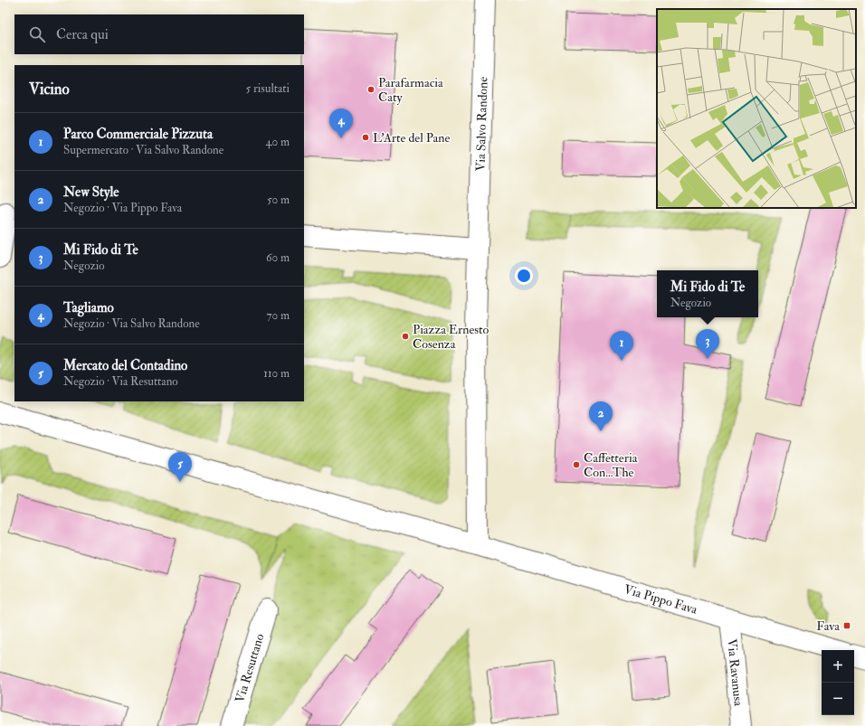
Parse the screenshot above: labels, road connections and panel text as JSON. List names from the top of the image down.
{
  "streets": {
    "street": [
      "Via Salvo Randone",
      "Via Pippo Fava",
      "Via Resuttano",
      "Via Ravanusa"
    ]
  },
  "crossings": [
    ["Via Salvo Randone", "Via Pippo Fava"],
    ["Via Pippo Fava", "Via Ravanusa"]
  ],
  "places": {
    "other": [
      "Parafarmacia Caty",
      "L'Arte del Pane",
      "Piazza Ernesto Cosenza",
      "Caffetteria Con...The"
    ],
    "transit": ["Fava"]
  },
  "page": {
    "search": "Cerca qui",
    "heading": ["Vicino", "5 risultati"],
    "pins": [
      "4",
      "3",
      "1",
      "2",
      "5"
    ],
    "list": [
      {
        "mark": "1",
        "name": "Parco Commerciale Pizzuta",
        "note": "Supermercato · Via Salvo Randone",
        "value": "40 m"
      },
      {
        "mark": "2",
        "name": "New Style",
        "note": "Negozio · Via Pippo Fava",
        "value": "50 m"
      },
      {
        "mark": "3",
        "name": "Mi Fido di Te",
        "note": "Negozio",
        "value": "60 m"
      },
      {
        "mark": "4",
        "name": "Tagliamo",
        "note": "Negozio · Via Salvo Randone",
        "value": "70 m"
      },
      {
        "mark": "5",
        "name": "Mercato del Contadino",
        "note": "Negozio · Via Resuttano",
        "value": "110 m"
      }
    ],
    "popup": ["Mi Fido di Te", "Negozio"],
    "map_buttons": ["+", "−"]
  }
}
